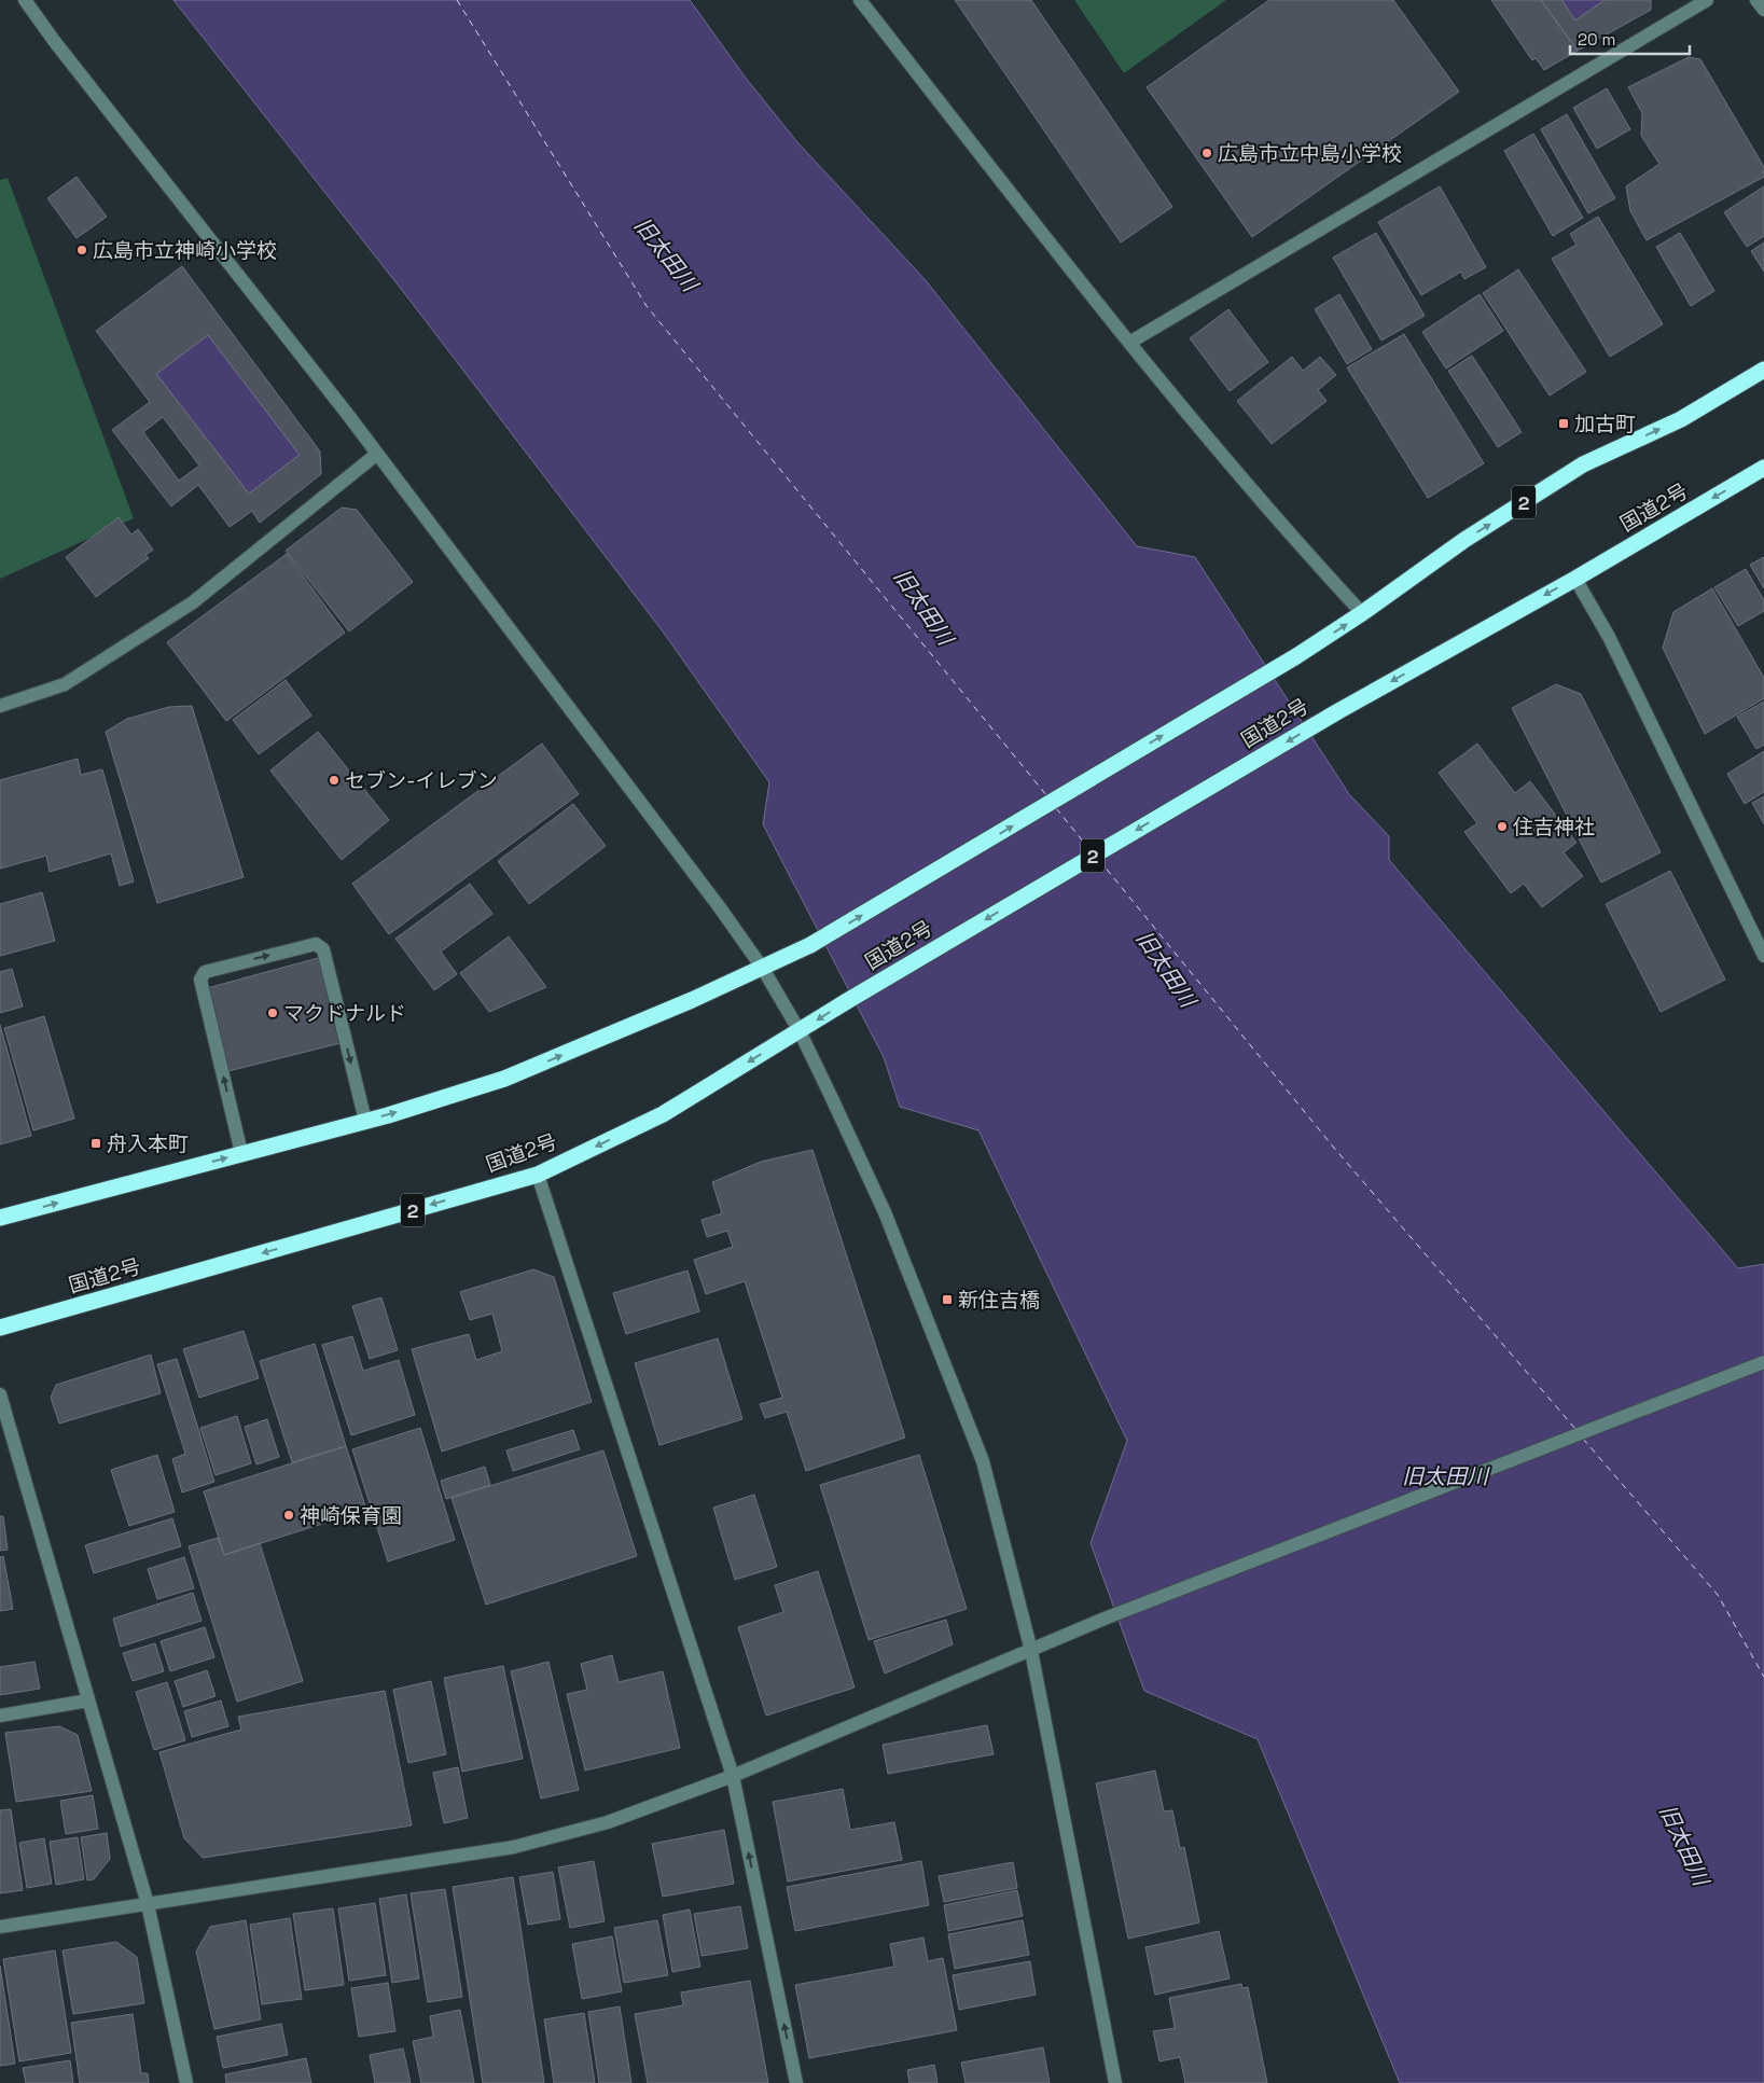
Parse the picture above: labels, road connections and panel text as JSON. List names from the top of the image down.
{
  "streets": {
    "highway": ["2", "国道2号"]
  },
  "water": ["旧太田川"],
  "places": {
    "other": [
      "広島市立中島小学校",
      "広島市立神崎小学校",
      "セブン-イレブン",
      "住吉神社",
      "マクドナルド",
      "神崎保育園"
    ],
    "transit": ["加古町", "舟入本町", "新住吉橋"]
  },
  "scale_bar": "20 m"
}
